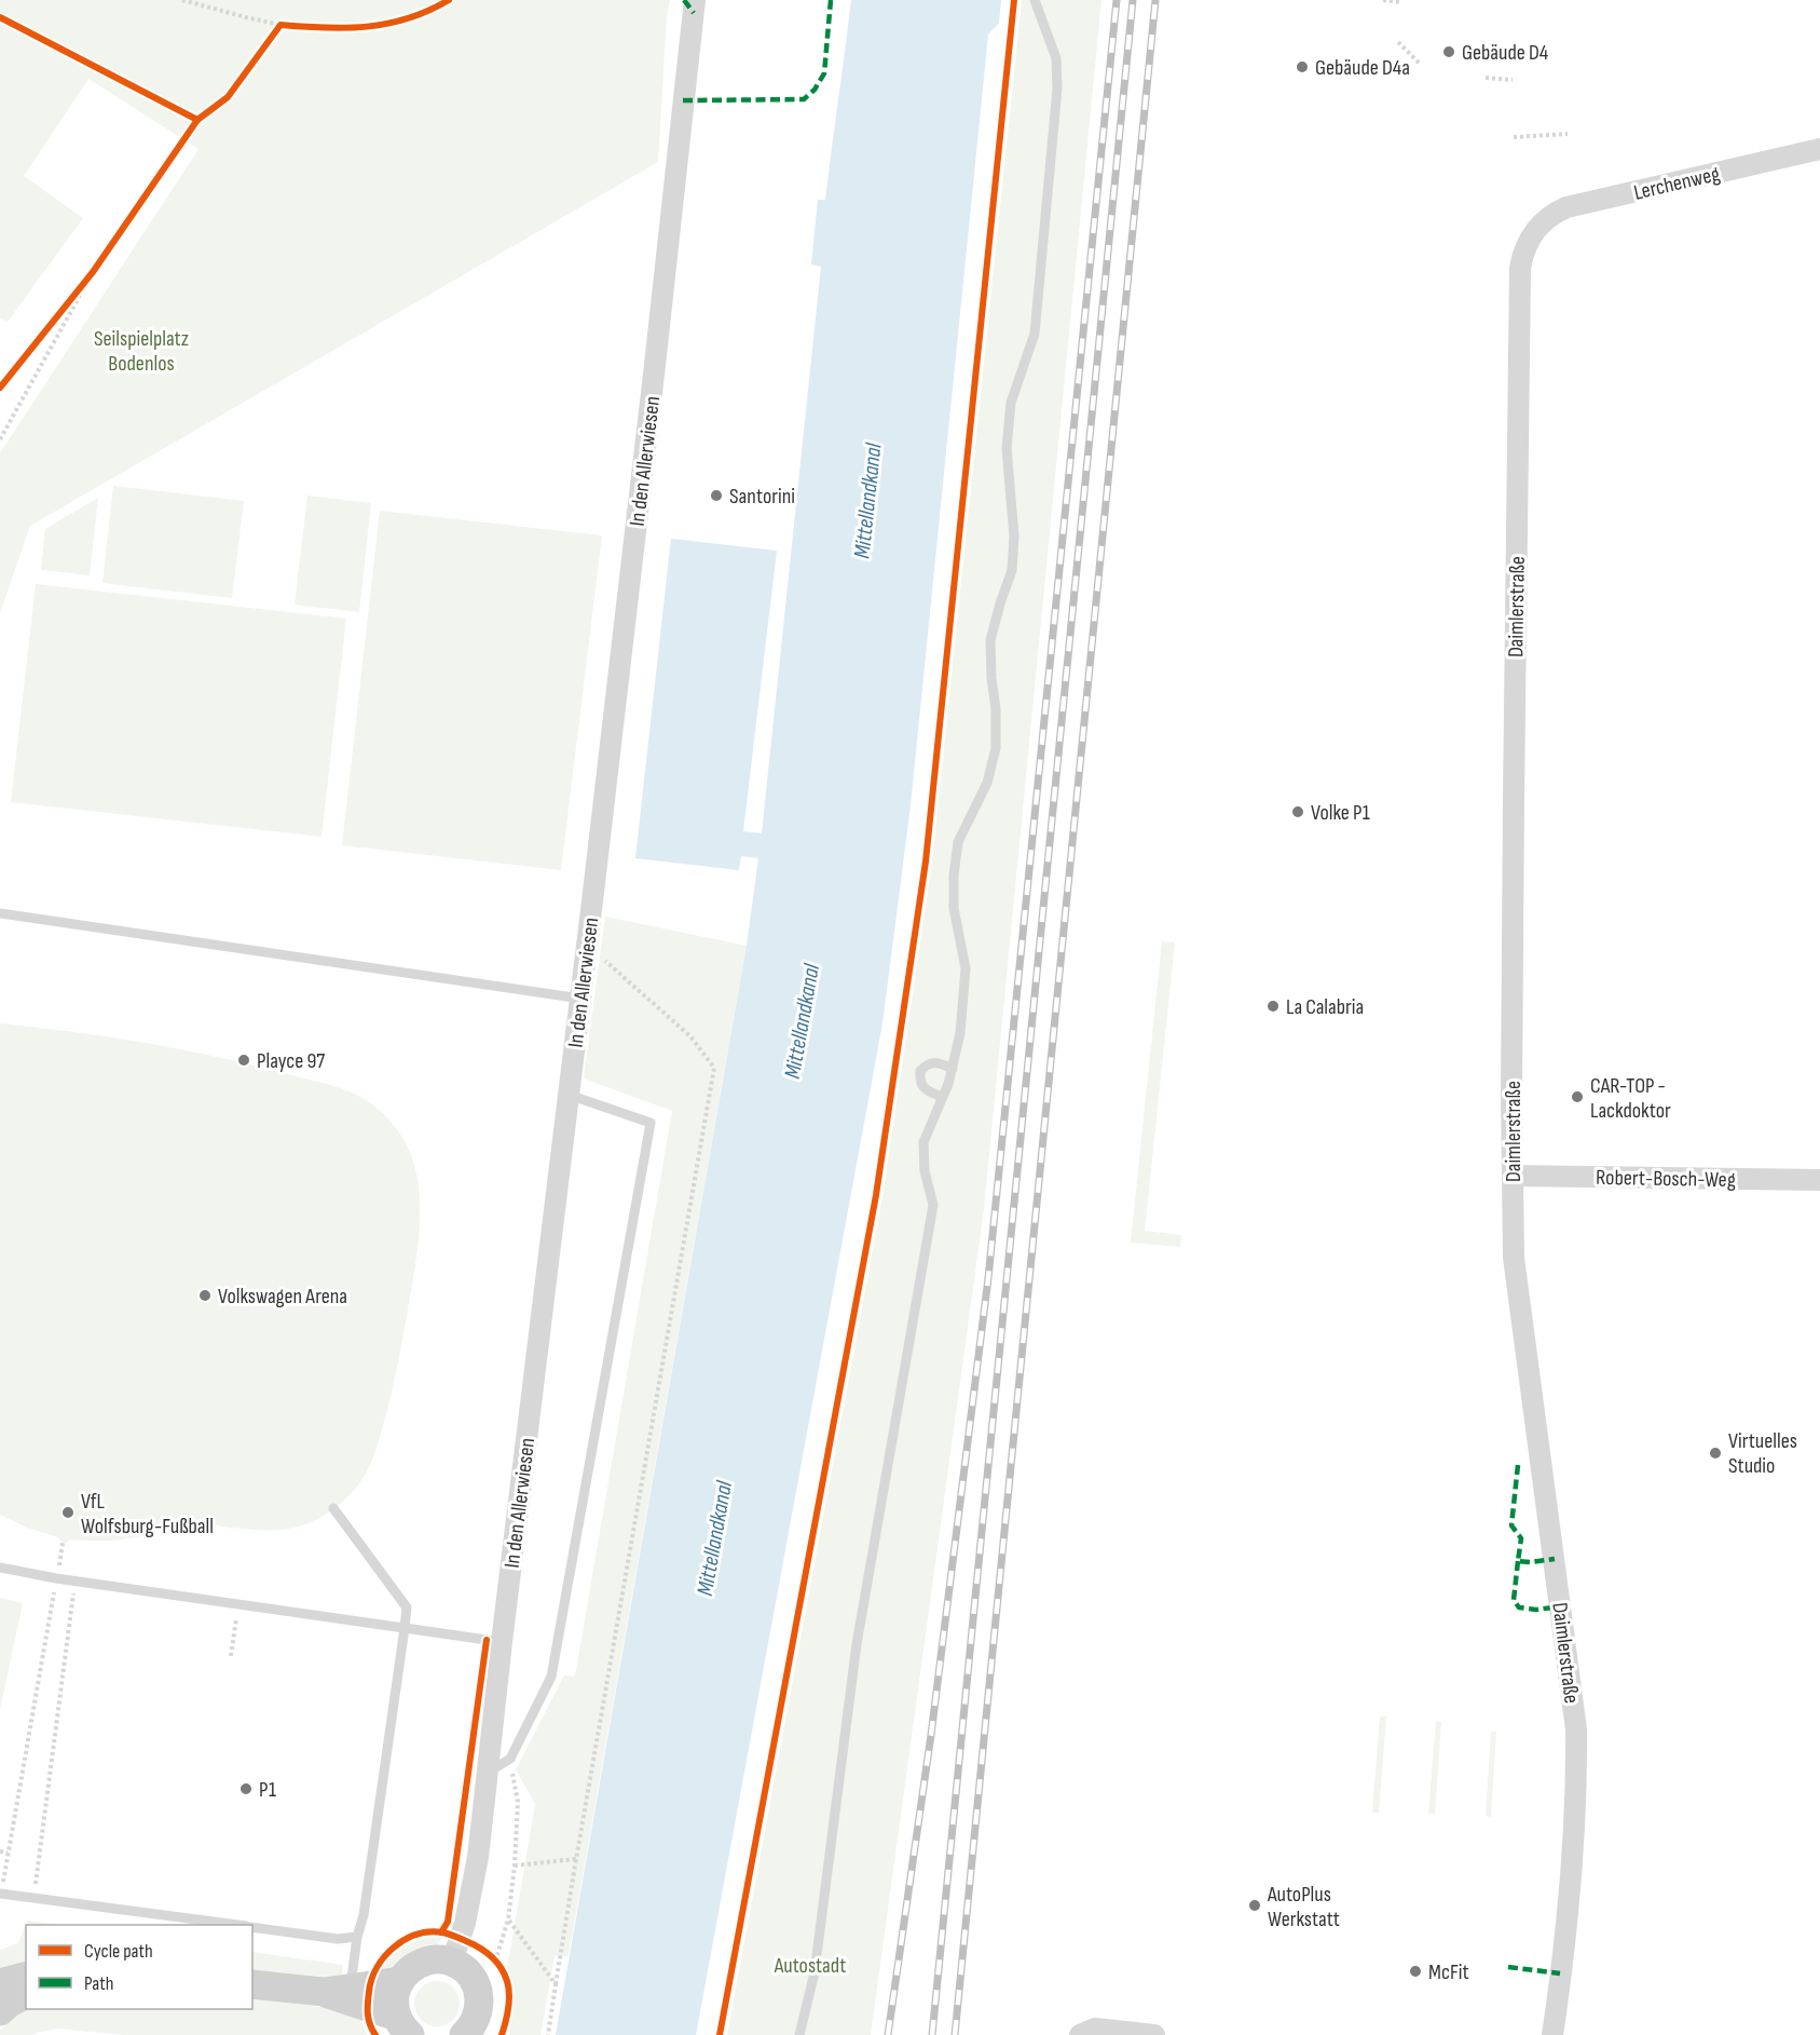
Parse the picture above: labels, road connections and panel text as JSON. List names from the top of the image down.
{
  "streets": {
    "street": [
      "Lerchenweg",
      "In den Allerwiesen",
      "Daimlerstraße",
      "Robert-Bosch-Weg"
    ]
  },
  "crossings": [
    ["Lerchenweg", "Daimlerstraße"],
    ["Daimlerstraße", "Robert-Bosch-Weg"]
  ],
  "water": ["Mittellandkanal"],
  "parks": ["Seilspielplatz Bodenlos", "Autostadt"],
  "places": [
    "Gebäude D4",
    "Gebäude D4a",
    "Santorini",
    "Volke P1",
    "La Calabria",
    "Playce 97",
    "CAR-TOP - Lackdoktor",
    "Volkswagen Arena",
    "Virtuelles Studio",
    "VfL Wolfsburg-Fußball",
    "P1",
    "AutoPlus Werkstatt",
    "McFit"
  ],
  "legend": ["Cycle path", "Path"]
}
